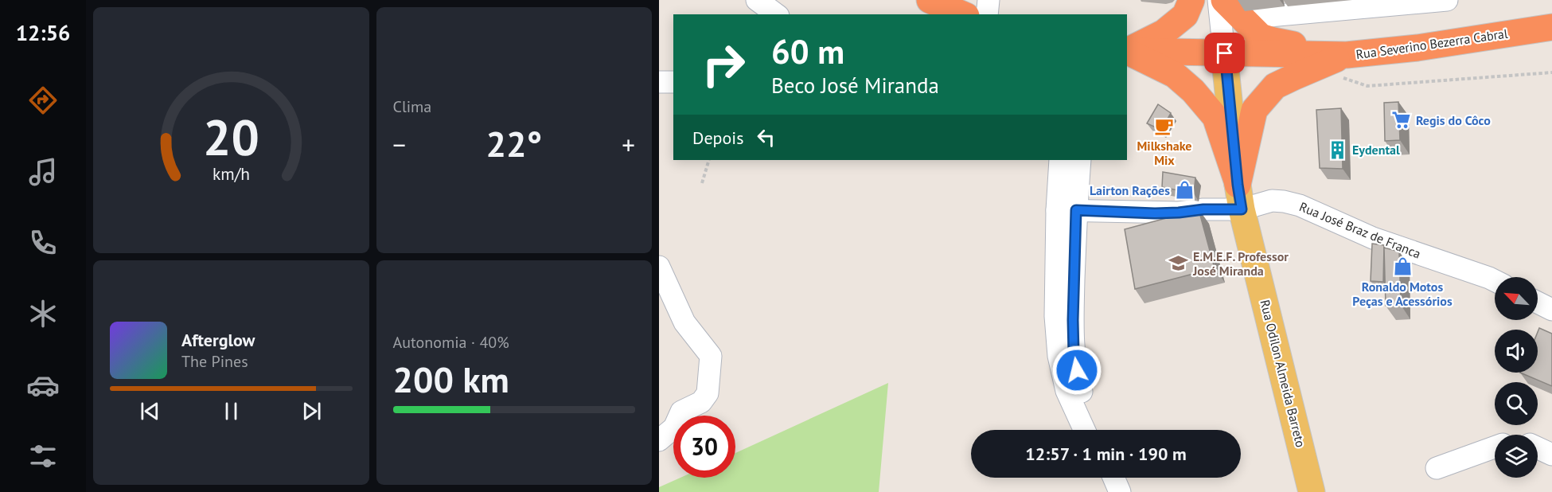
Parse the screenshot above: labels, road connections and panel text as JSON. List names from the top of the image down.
{
  "streets": {
    "highway": ["Rua Severino Bezerra Cabral"],
    "main road": ["Rua Odilon Almeida Barreto"],
    "street": ["Rua José Braz de Franca"]
  },
  "crossings": [
    ["Rua Severino Bezerra Cabral", "Rua Odilon Almeida Barreto"],
    ["Rua José Braz de Franca", "Rua Odilon Almeida Barreto"]
  ],
  "places": {
    "supermarket": ["Regis do Côco"],
    "cafe": ["Milkshake Mix"],
    "building": ["Eydental"],
    "shop": ["Lairton Rações", "Ronaldo Motos Peças e Acessórios"],
    "school or university": ["E.M.E.F. Professor José Miranda"]
  },
  "north": "top left",
  "page": {
    "tabs": "12:56",
    "tile": [
      "Clima",
      ["Autonomia · 40%", "200 km"]
    ],
    "turn": ["60 m", "Beco José Miranda"],
    "then": "Depois",
    "heat": ["−", "22°", "+"],
    "song": ["Afterglow", "The Pines"],
    "limit": "30",
    "trip": "12:57 · 1 min · 190 m",
    "gauge": ["20", "km/h"]
  }
}
